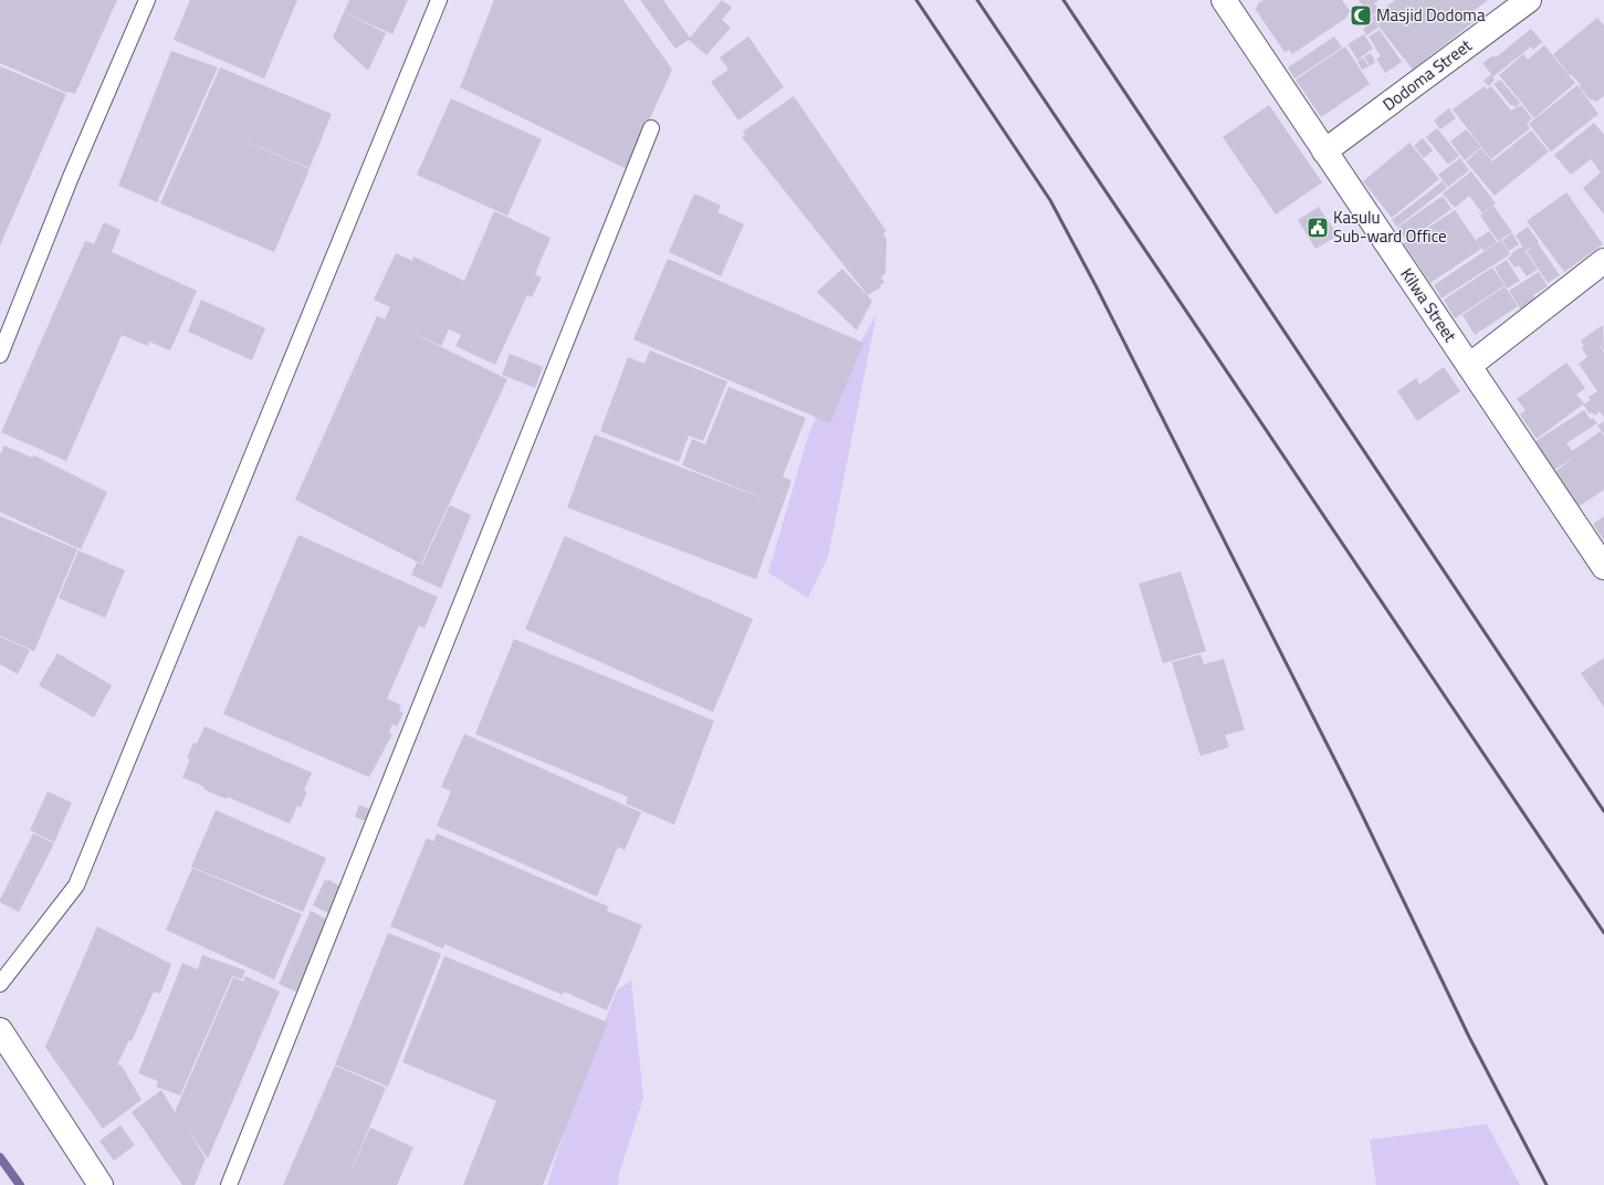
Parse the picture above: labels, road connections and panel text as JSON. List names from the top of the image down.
{
  "streets": {
    "street": ["Dodoma Street", "Kilwa Street"]
  },
  "crossings": [
    ["Dodoma Street", "Kilwa Street"]
  ],
  "places": {
    "mosque": ["Masjid Dodoma"],
    "public building": ["Kasulu Sub-ward Office"]
  }
}
